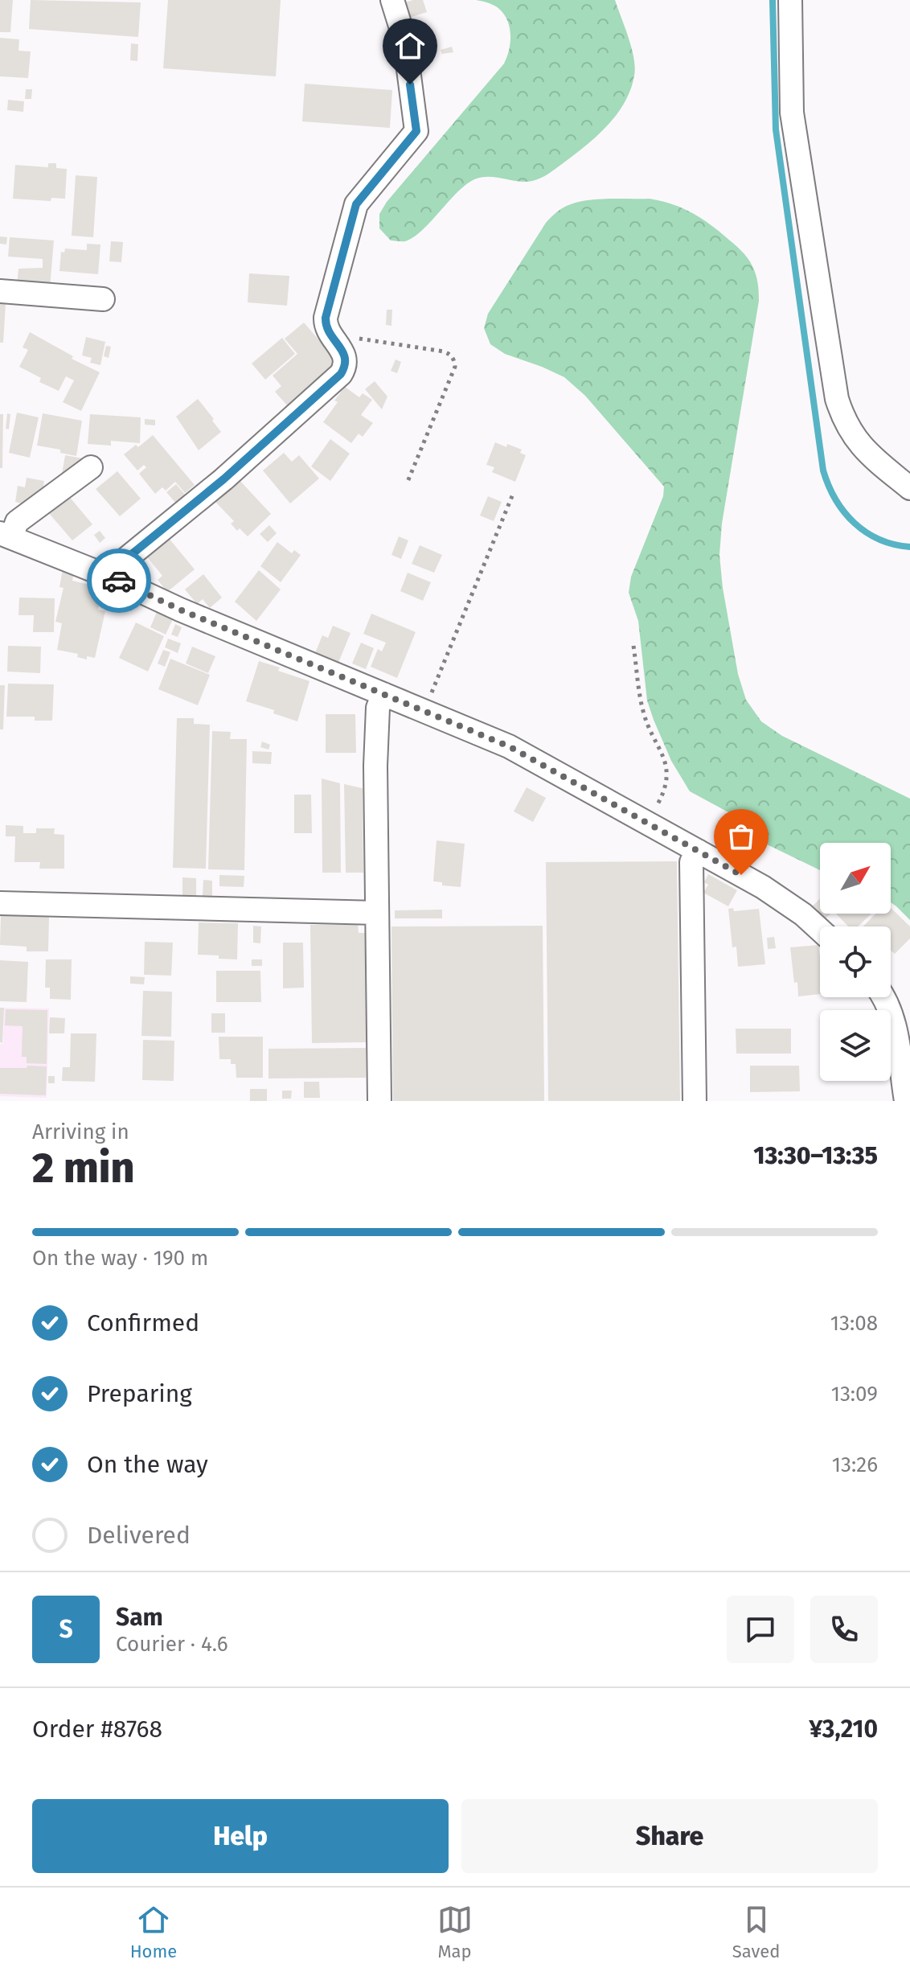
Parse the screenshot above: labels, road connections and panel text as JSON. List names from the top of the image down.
{
  "north": "top right",
  "page": {
    "heading": ["2 min", "Arriving in", "13:30–13:35"],
    "panel": [
      "Sam",
      "Courier · 4.6",
      "Order #8768",
      "¥3,210"
    ],
    "bar": "On the way · 190 m",
    "list": [
      ["Confirmed", "13:08"],
      ["Preparing", "13:09"],
      ["On the way", "13:26"],
      "Delivered"
    ],
    "round": "S",
    "buttons": ["Help", "Share"],
    "tabs": ["Home", "Map", "Saved"]
  }
}
